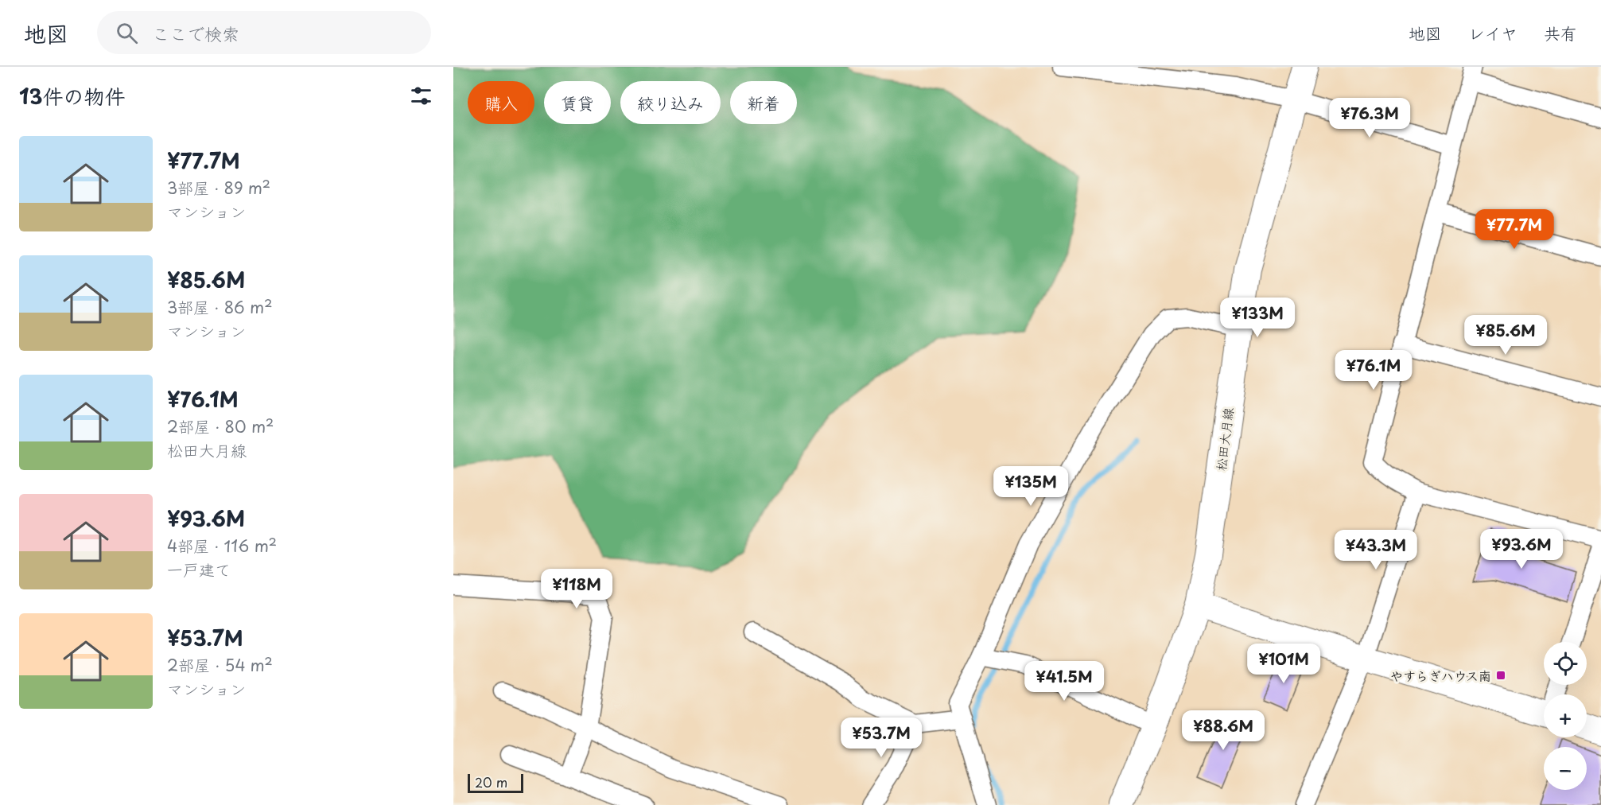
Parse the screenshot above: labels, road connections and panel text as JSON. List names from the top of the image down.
{
  "streets": {
    "main road": ["松田大月線"]
  },
  "places": {
    "transit": ["やすらぎハウス南"]
  },
  "scale_bar": "20 m",
  "page": {
    "header": "地図",
    "search": "ここで検索",
    "nav": ["地図", "レイヤ", "共有"],
    "heading": "13件の物件",
    "chip": [
      "購入",
      "賃貸",
      "絞り込み",
      "新着"
    ],
    "price": [
      "¥76.3M",
      "¥77.7M",
      "¥133M",
      "¥85.6M",
      "¥76.1M",
      "¥135M",
      "¥93.6M",
      "¥43.3M",
      "¥118M",
      "¥101M",
      "¥41.5M",
      "¥88.6M",
      "¥53.7M"
    ],
    "list": [
      {
        "name": "¥77.7M",
        "note": "3部屋 · 89 m² · マンション"
      },
      {
        "name": "¥85.6M",
        "note": "3部屋 · 86 m² · マンション"
      },
      {
        "name": "¥76.1M",
        "note": "2部屋 · 80 m² · 松田大月線"
      },
      {
        "name": "¥93.6M",
        "note": "4部屋 · 116 m² · 一戸建て"
      },
      {
        "name": "¥53.7M",
        "note": "2部屋 · 54 m² · マンション"
      }
    ],
    "map_buttons": ["+", "−"],
    "scale": "20 m"
  }
}
